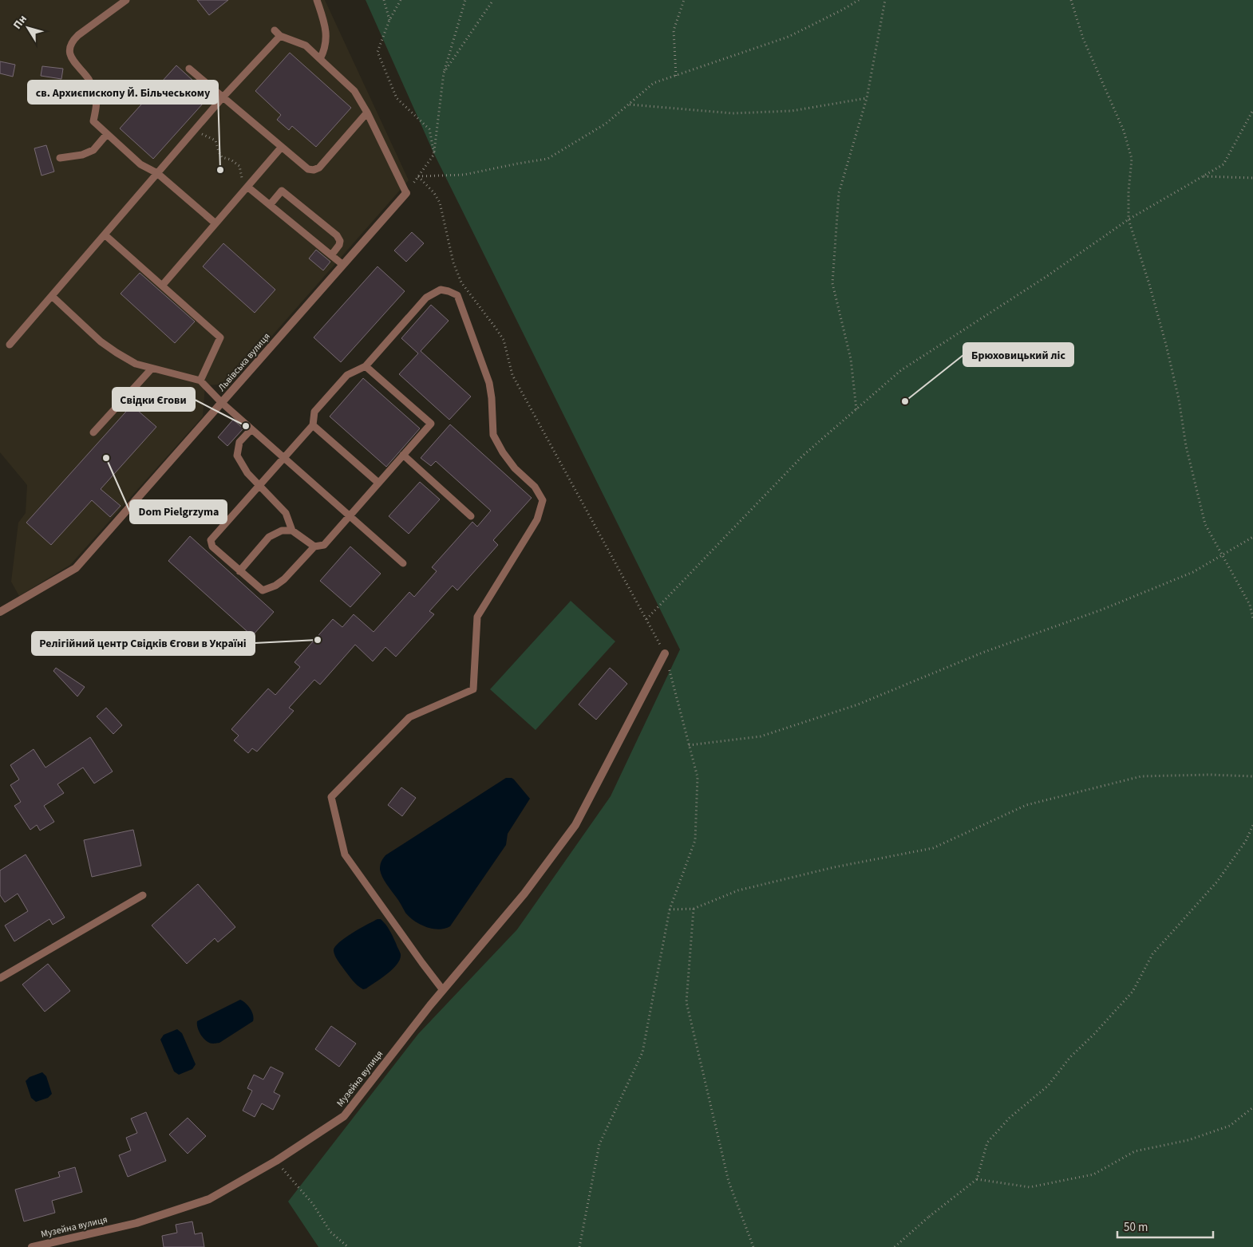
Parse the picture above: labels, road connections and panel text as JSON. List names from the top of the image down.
{
  "streets": {
    "street": ["Львівська вулиця", "Музейна вулиця"]
  },
  "places": [
    "св. Архиєпископу Й. Більчеському",
    "Брюховицький ліс",
    "Свідки Єгови",
    "Dom Pielgrzyma",
    "Релігійний центр Свідків Єгови в Україні"
  ],
  "scale_bar": "50 m",
  "north": "top left"
}
